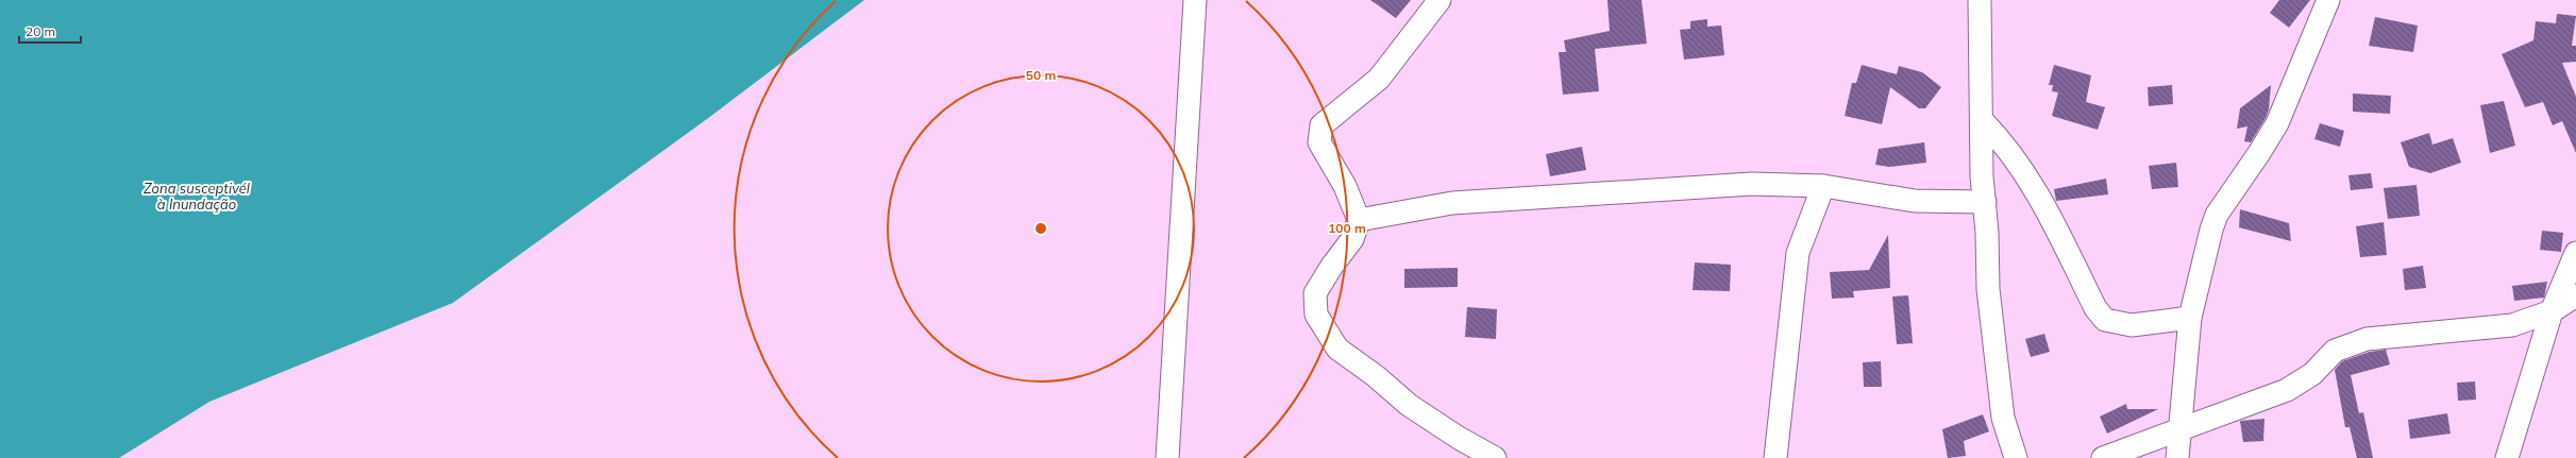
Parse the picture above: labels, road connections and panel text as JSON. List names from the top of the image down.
{
  "water": ["Zona susceptivél à Inundação"],
  "scale_bar": "20 m",
  "rings": ["50 m", "100 m"]
}
